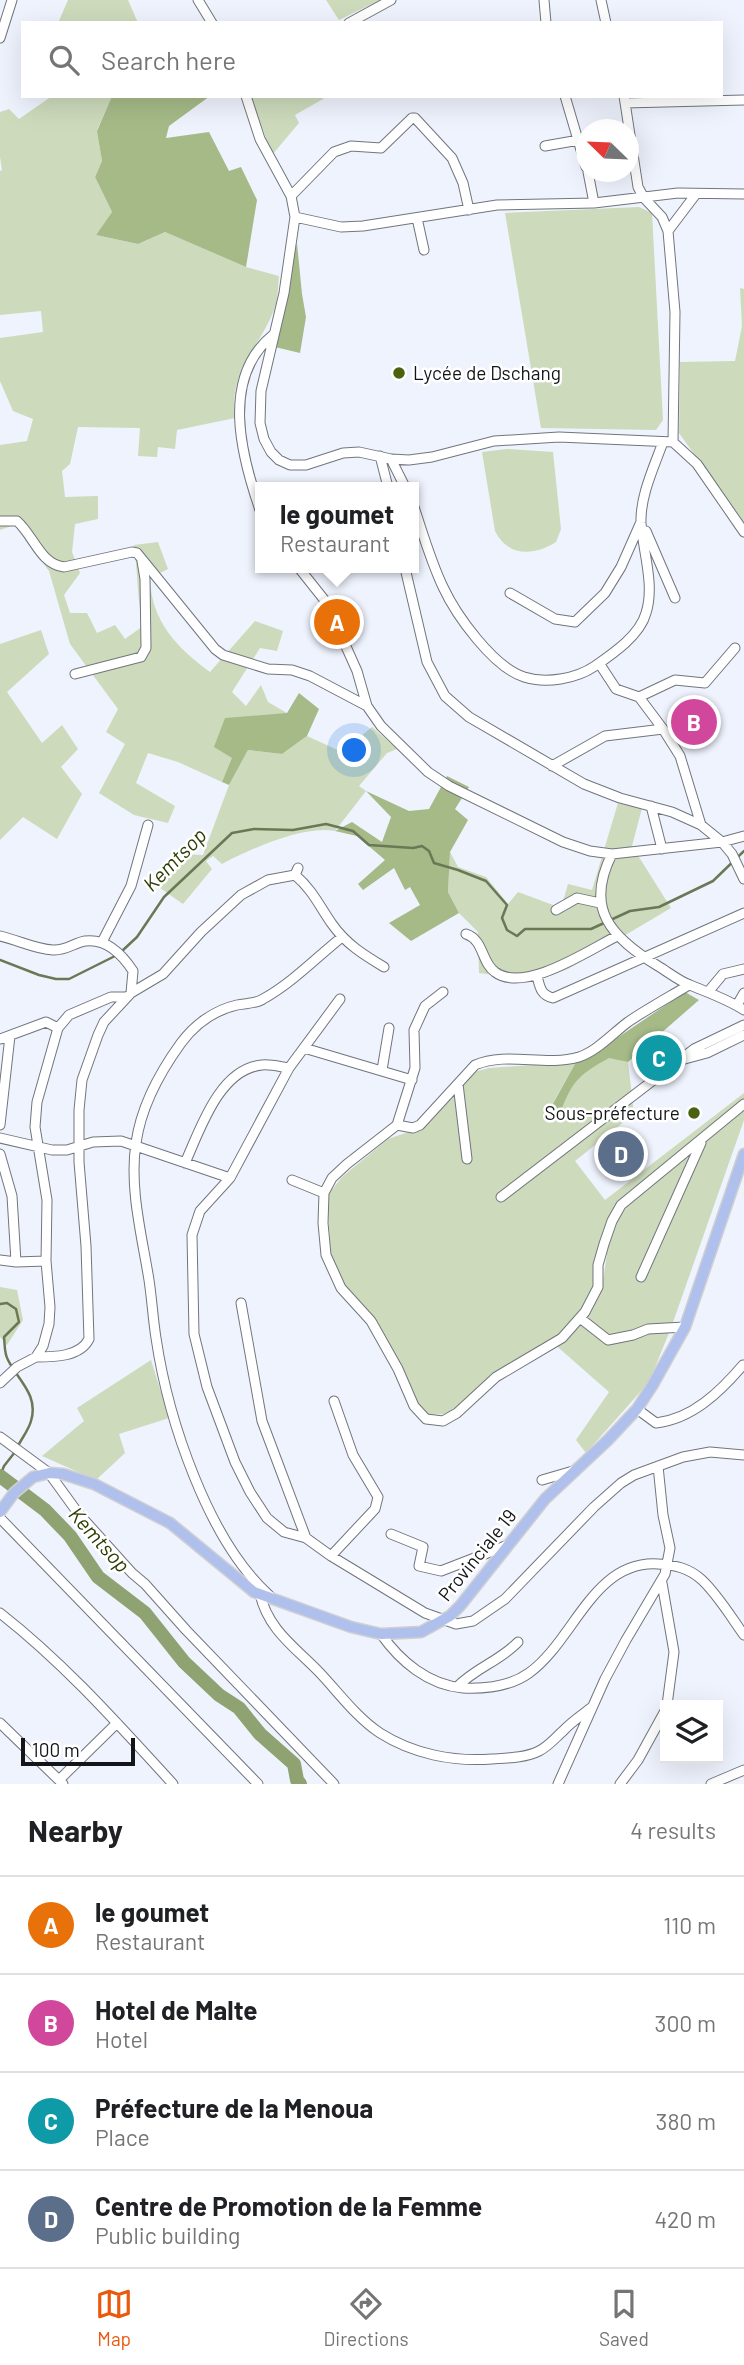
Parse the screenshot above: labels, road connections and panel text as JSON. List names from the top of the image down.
{
  "streets": {
    "main road": ["Provinciale 19"]
  },
  "water": ["Kemtsop"],
  "places": ["Lycée de Dschang", "Sous-préfecture"],
  "scale_bar": "100 m",
  "north": "top left",
  "page": {
    "search": "Search here",
    "popup": ["le goumet", "Restaurant"],
    "pins": [
      "A",
      "B",
      "C",
      "D"
    ],
    "scale": "100 m",
    "heading": ["Nearby", "4 results"],
    "list": [
      {
        "mark": "A",
        "name": "le goumet",
        "note": "Restaurant",
        "value": "110 m"
      },
      {
        "mark": "B",
        "name": "Hotel de Malte",
        "note": "Hotel",
        "value": "300 m"
      },
      {
        "mark": "C",
        "name": "Préfecture de la Menoua",
        "note": "Place",
        "value": "380 m"
      },
      {
        "mark": "D",
        "name": "Centre de Promotion de la Femme",
        "note": "Public building",
        "value": "420 m"
      }
    ],
    "nav": ["Map", "Directions", "Saved"]
  }
}
